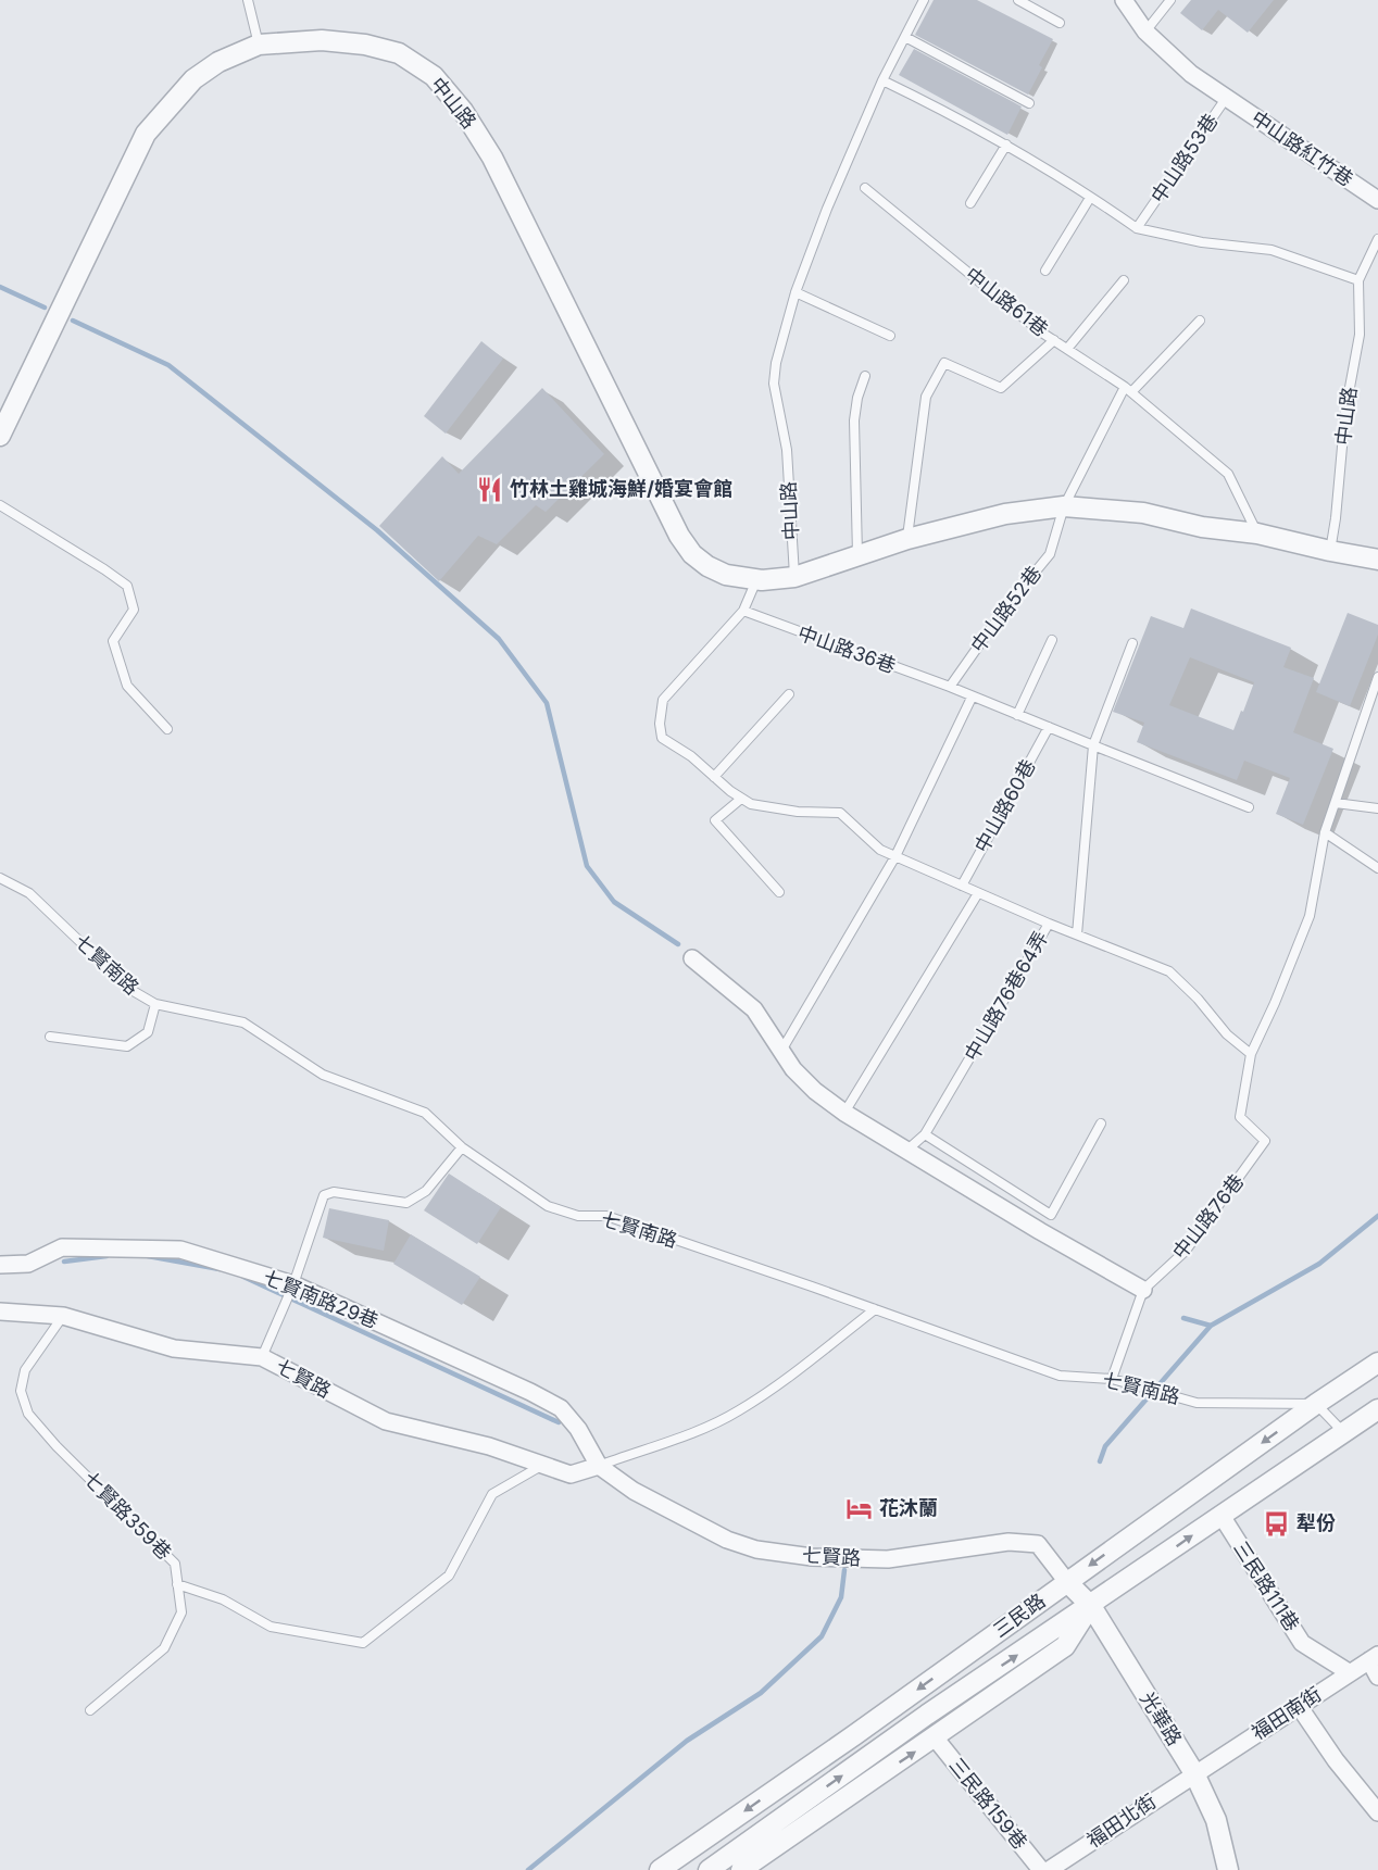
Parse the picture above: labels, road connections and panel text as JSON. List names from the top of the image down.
{
  "streets": {
    "street": [
      "中山路",
      "中山路紅竹巷",
      "中山路53巷",
      "七賢南路29巷",
      "七賢路",
      "三民路111巷",
      "三民路",
      "福田南街",
      "光華路",
      "三民路159巷",
      "福田北街"
    ],
    "lane": [
      "中山路61巷",
      "中山路52巷",
      "中山路36巷",
      "中山路60巷",
      "七賢南路",
      "中山路76巷64弄",
      "中山路76巷",
      "七賢路359巷"
    ]
  },
  "crossings": [
    ["中山路", "中山路61巷"],
    ["中山路", "中山路52巷"],
    ["中山路紅竹巷", "中山路53巷"],
    ["中山路52巷", "中山路36巷"],
    ["中山路60巷", "中山路76巷64弄"],
    ["七賢南路", "中山路76巷"],
    ["七賢南路", "七賢路"],
    ["七賢南路", "三民路"],
    ["七賢南路29巷", "七賢路"],
    ["七賢路", "七賢路359巷"],
    ["七賢路", "三民路"],
    ["七賢路", "光華路"],
    ["三民路111巷", "三民路"],
    ["三民路111巷", "福田南街"],
    ["三民路", "光華路"],
    ["三民路", "三民路159巷"],
    ["福田南街", "光華路"],
    ["福田南街", "福田北街"],
    ["光華路", "福田北街"]
  ],
  "places": {
    "restaurant": ["竹林土雞城海鮮/婚宴會館"],
    "hotel": ["花沐蘭"],
    "bus stop": ["犁份"]
  }
}
